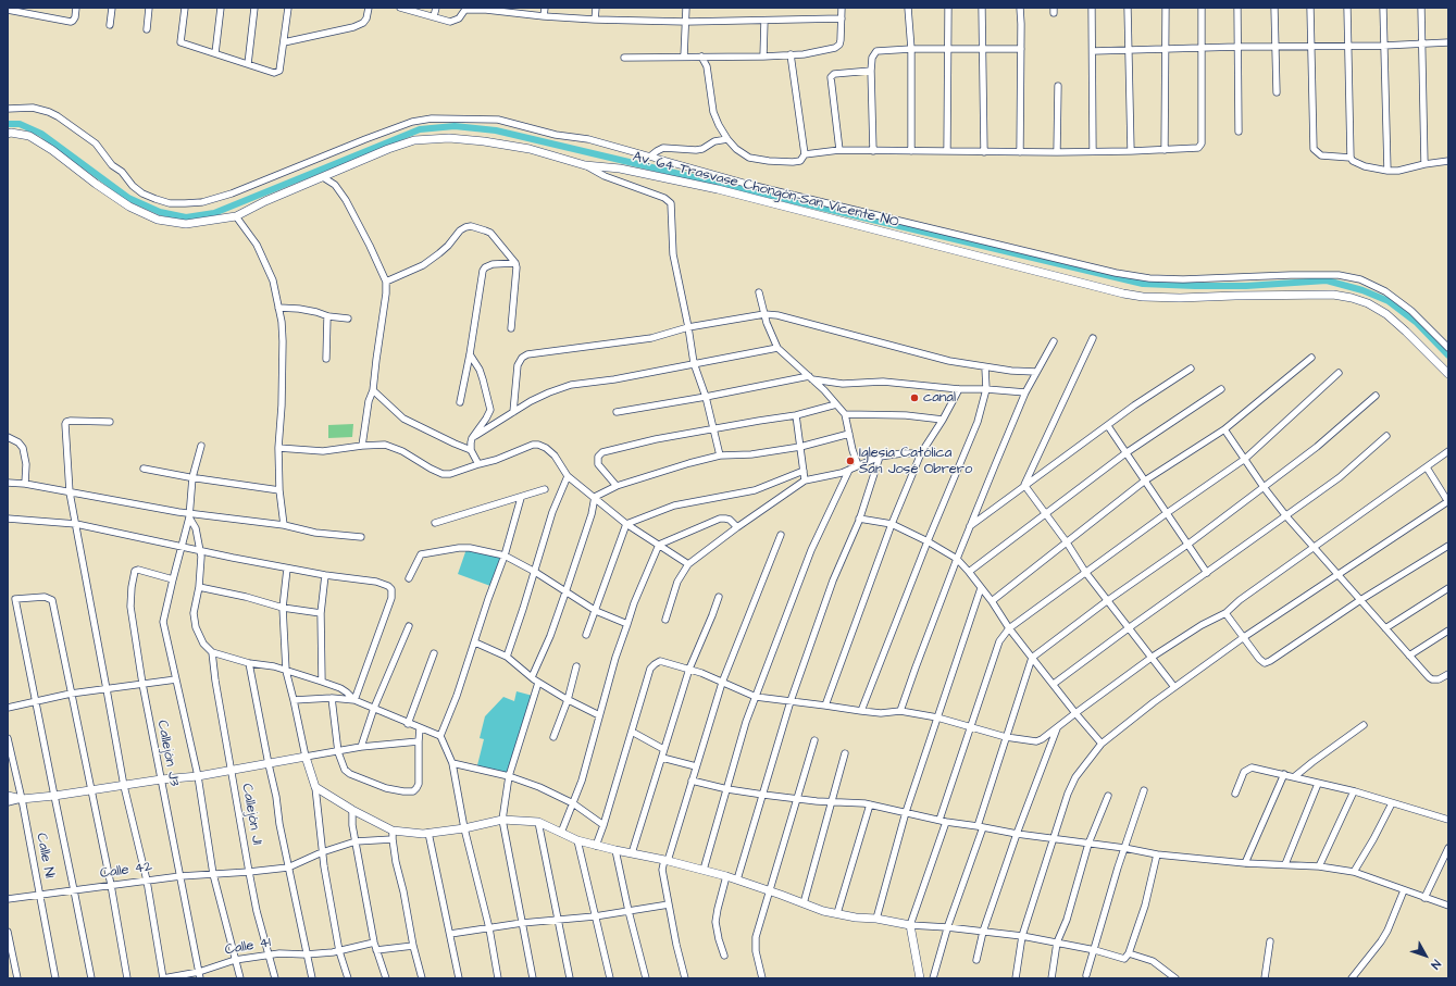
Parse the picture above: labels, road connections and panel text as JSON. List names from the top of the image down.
{
  "streets": {
    "street": [
      "Av. 64 Trasvase Chongón-San Vicente NO",
      "Callejón J3",
      "Callejón J1",
      "Calle N1",
      "Calle 42",
      "Calle 41"
    ]
  },
  "crossings": [
    ["Callejón J3", "Calle 42"],
    ["Callejón J3", "Calle 41"],
    ["Callejón J1", "Calle 42"],
    ["Callejón J1", "Calle 41"],
    ["Calle N1", "Calle 42"]
  ],
  "places": ["canal", "Iglesia Católica San José Obrero"],
  "north": "bottom right"
}
